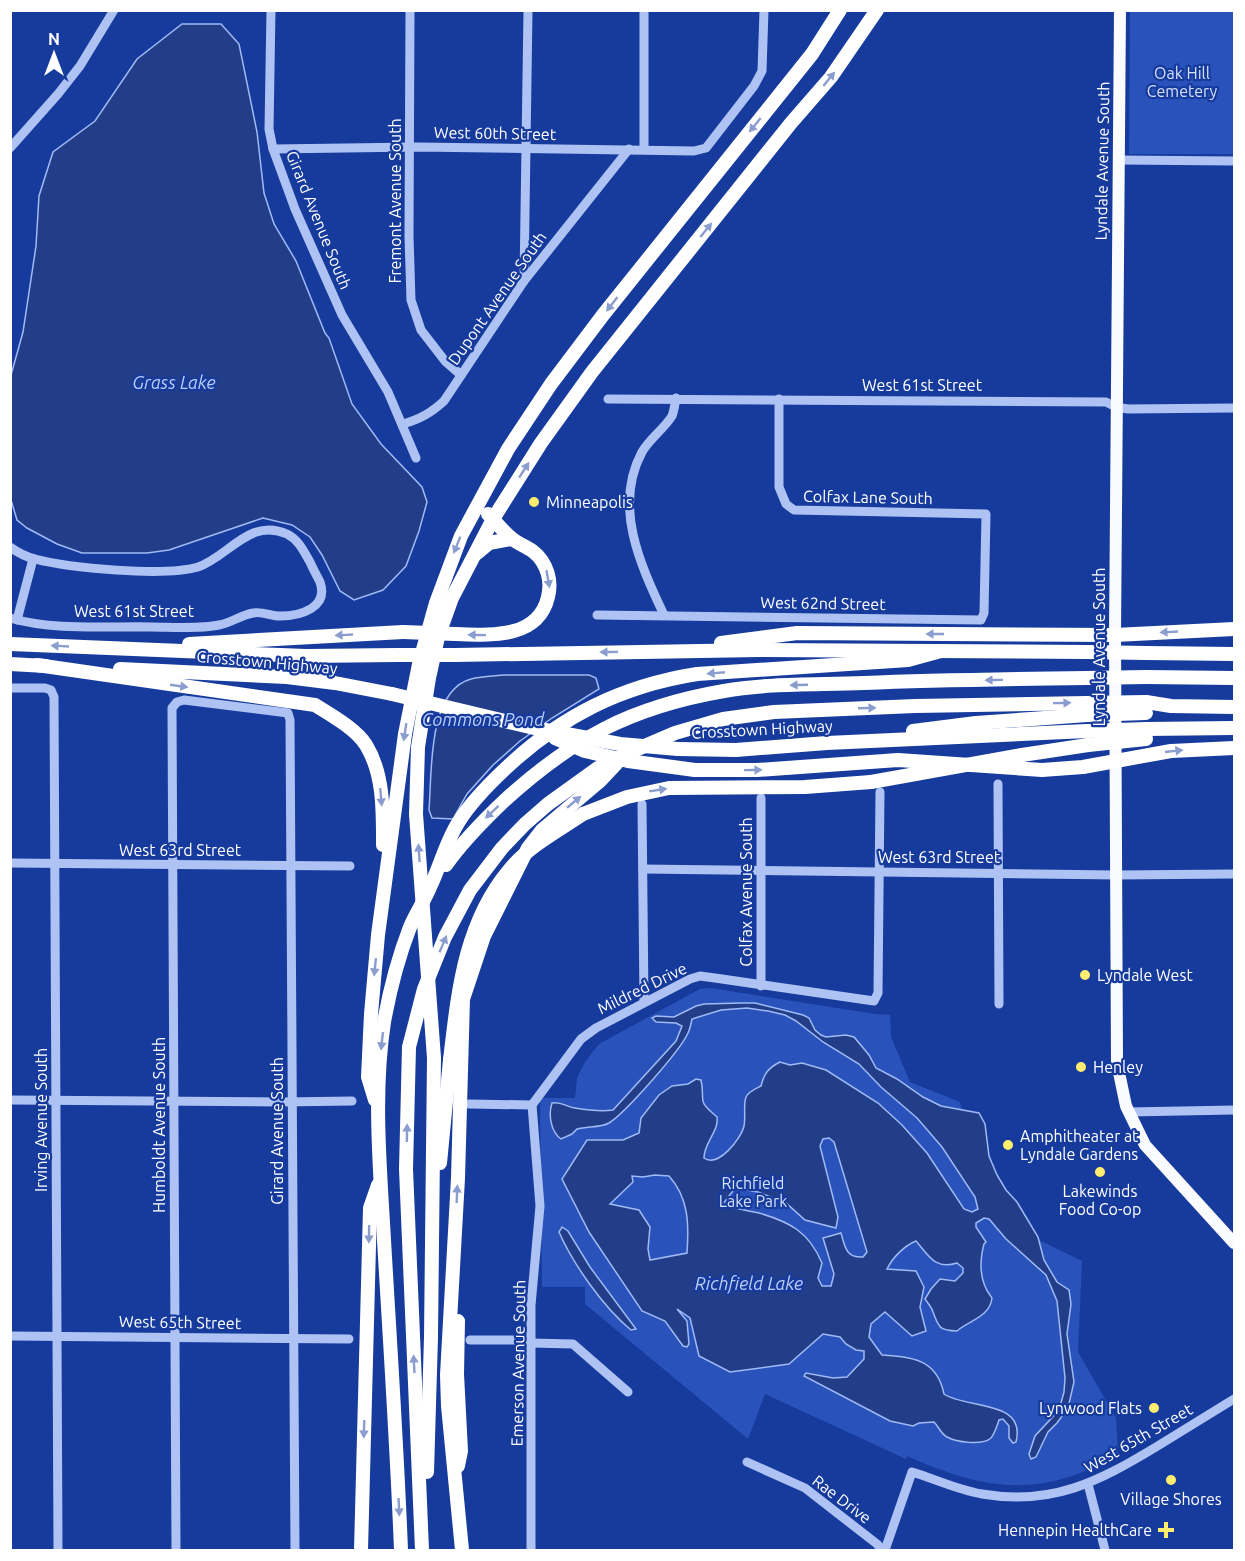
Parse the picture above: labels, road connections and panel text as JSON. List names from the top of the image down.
{
  "streets": {
    "highway": ["Crosstown Highway"],
    "main road": ["Lyndale Avenue South"],
    "street": [
      "West 60th Street",
      "Fremont Avenue South",
      "Girard Avenue South",
      "Dupont Avenue South",
      "West 61st Street",
      "Colfax Lane South",
      "West 62nd Street",
      "West 63rd Street",
      "Colfax Avenue South",
      "Mildred Drive",
      "Irving Avenue South",
      "Humboldt Avenue South",
      "West 65th Street",
      "Emerson Avenue South",
      "Rae Drive"
    ]
  },
  "crossings": [
    ["West 60th Street", "Fremont Avenue South"],
    ["West 60th Street", "Girard Avenue South"],
    ["West 60th Street", "Dupont Avenue South"],
    ["Lyndale Avenue South", "West 61st Street"],
    ["Lyndale Avenue South", "West 63rd Street"],
    ["Fremont Avenue South", "Dupont Avenue South"],
    ["Girard Avenue South", "Dupont Avenue South"],
    ["Girard Avenue South", "West 63rd Street"],
    ["Girard Avenue South", "Humboldt Avenue South"],
    ["Girard Avenue South", "West 65th Street"],
    ["West 61st Street", "Colfax Lane South"],
    ["Colfax Lane South", "West 62nd Street"],
    ["West 63rd Street", "Colfax Avenue South"],
    ["West 63rd Street", "Mildred Drive"],
    ["West 63rd Street", "Irving Avenue South"],
    ["West 63rd Street", "Humboldt Avenue South"],
    ["Colfax Avenue South", "Mildred Drive"],
    ["Mildred Drive", "Emerson Avenue South"],
    ["Irving Avenue South", "West 65th Street"],
    ["Humboldt Avenue South", "West 65th Street"],
    ["West 65th Street", "Rae Drive"]
  ],
  "water": ["Grass Lake", "Commons Pond", "Richfield Lake"],
  "parks": ["Oak Hill Cemetery", "Richfield Lake Park"],
  "places": {
    "other": [
      "Minneapolis",
      "Lyndale West",
      "Henley",
      "Amphitheater at Lyndale Gardens",
      "Lakewinds Food Co-op",
      "Lynwood Flats",
      "Village Shores"
    ],
    "health": ["Hennepin HealthCare"]
  },
  "north": "top"
}
